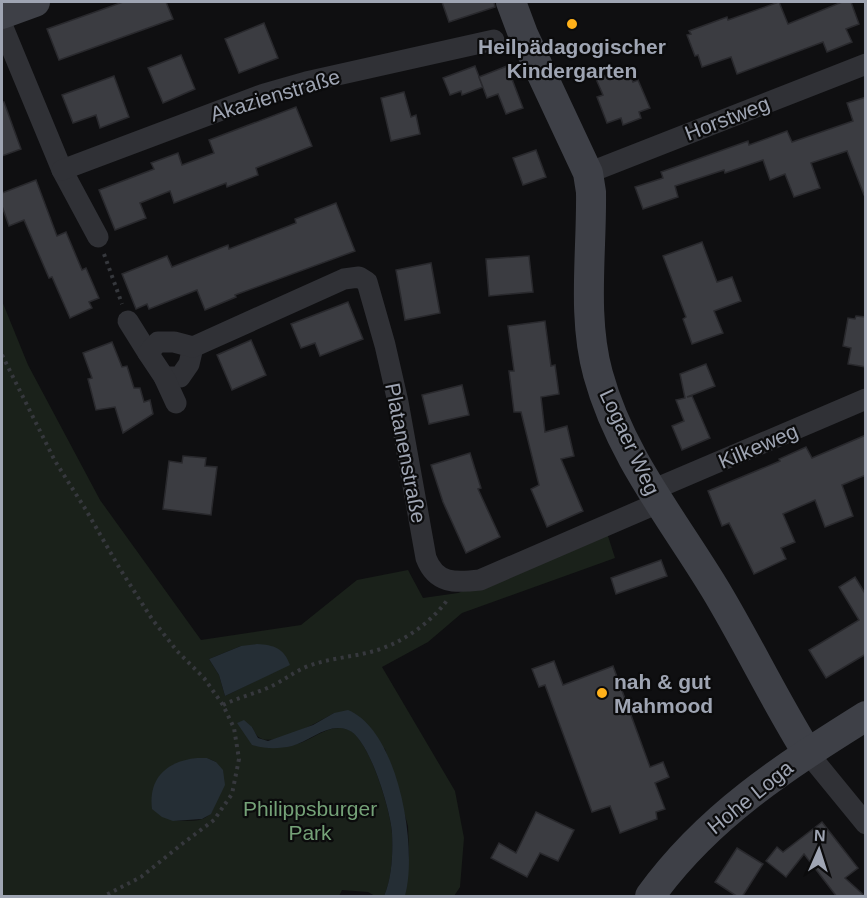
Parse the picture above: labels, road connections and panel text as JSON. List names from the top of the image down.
{
  "streets": {
    "street": [
      "Akazienstraße",
      "Horstweg",
      "Logaer Weg",
      "Kilkeweg",
      "Platanenstraße",
      "Hohe Loga"
    ]
  },
  "crossings": [
    ["Horstweg", "Logaer Weg"],
    ["Logaer Weg", "Kilkeweg"],
    ["Logaer Weg", "Hohe Loga"]
  ],
  "parks": ["Philippsburger Park"],
  "places": ["Heilpädagogischer Kindergarten", "nah & gut Mahmood"],
  "north": "top"
}
